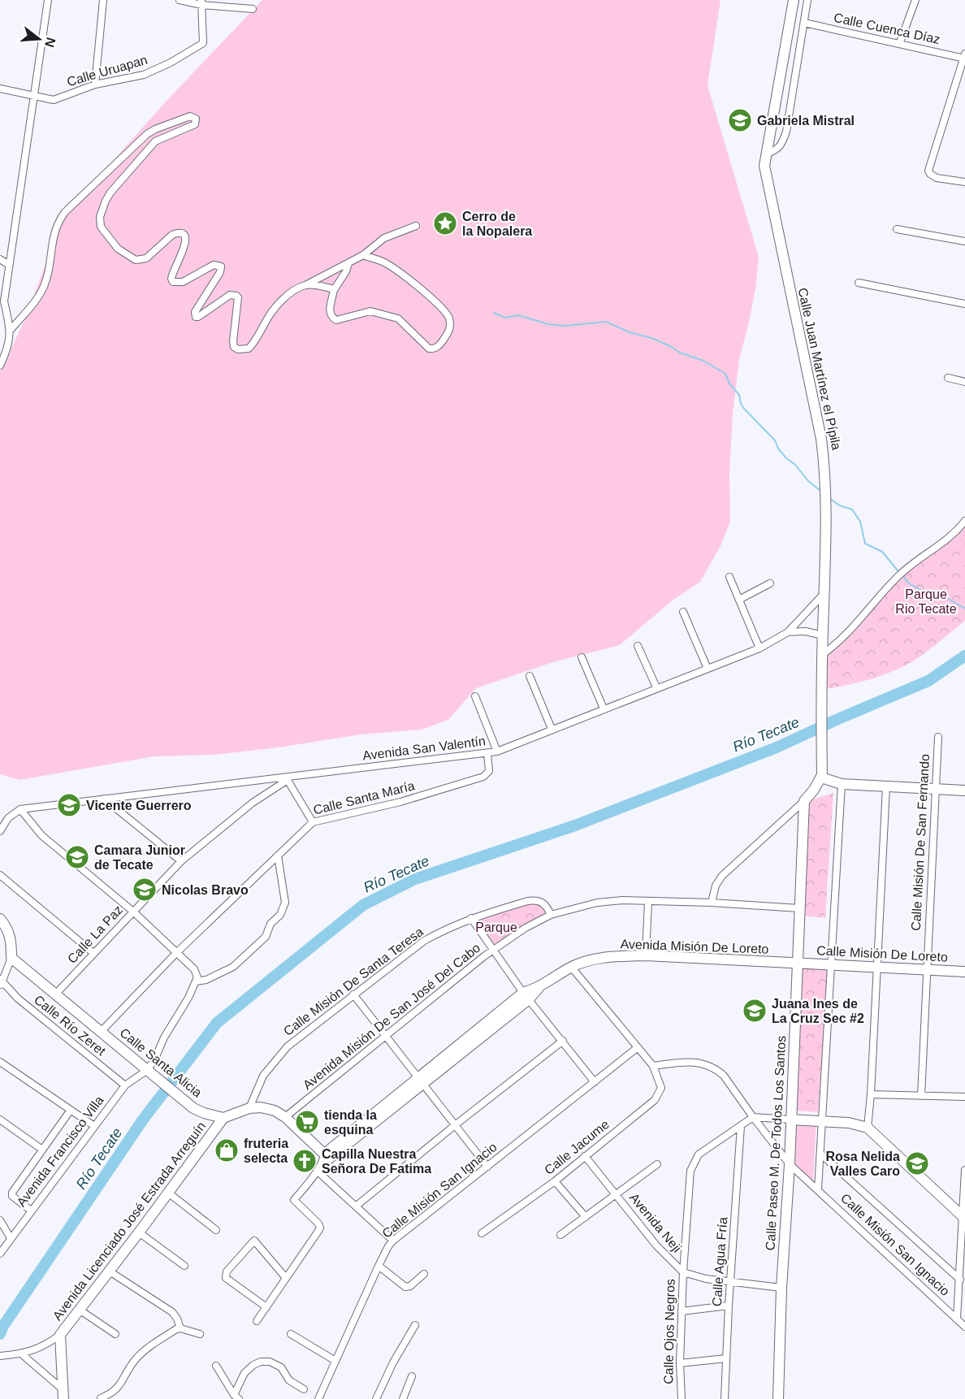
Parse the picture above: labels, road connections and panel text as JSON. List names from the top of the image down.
{
  "streets": {
    "main road": [
      "Calle Juan Martínez el Pípila",
      "Avenida Misión De Loreto",
      "Calle Misión De Loreto",
      "Calle Santa Alicia",
      "Calle Paseo M. De Todos Los Santos",
      "Avenida Licenciado José Estrada Arreguín"
    ],
    "street": [
      "Calle Cuenca Díaz",
      "Calle Uruapan",
      "Avenida San Valentín",
      "Calle Santa María",
      "Calle Misión De San Fernando",
      "Calle La Paz",
      "Calle Misión De Santa Teresa",
      "Avenida Misión De San José Del Cabo",
      "Calle Río Zeret",
      "Calle Jacume",
      "Avenida Francisco Villa",
      "Calle Misión San Ignacio",
      "Avenida Neji",
      "Calle Agua Fría",
      "Calle Ojos Negros"
    ]
  },
  "crossings": [
    ["Calle Juan Martínez el Pípila", "Avenida San Valentín"],
    ["Avenida San Valentín", "Calle Santa María"],
    ["Avenida San Valentín", "Calle La Paz"],
    ["Calle Santa María", "Calle Santa Alicia"],
    ["Calle Misión De San Fernando", "Calle Misión De Loreto"],
    ["Calle La Paz", "Calle Santa Alicia"],
    ["Avenida Misión De Loreto", "Calle Misión De Loreto"],
    ["Avenida Misión De Loreto", "Calle Paseo M. De Todos Los Santos"],
    ["Calle Misión De Loreto", "Calle Paseo M. De Todos Los Santos"],
    ["Calle Misión De Santa Teresa", "Avenida Misión De San José Del Cabo"],
    ["Avenida Misión De San José Del Cabo", "Calle Paseo M. De Todos Los Santos"],
    ["Calle Río Zeret", "Avenida Francisco Villa"],
    ["Calle Santa Alicia", "Avenida Francisco Villa"],
    ["Calle Santa Alicia", "Avenida Licenciado José Estrada Arreguín"],
    ["Calle Paseo M. De Todos Los Santos", "Calle Misión San Ignacio"],
    ["Calle Paseo M. De Todos Los Santos", "Avenida Neji"],
    ["Calle Jacume", "Calle Misión San Ignacio"],
    ["Calle Jacume", "Avenida Neji"],
    ["Avenida Neji", "Calle Agua Fría"],
    ["Avenida Neji", "Calle Ojos Negros"],
    ["Calle Agua Fría", "Calle Ojos Negros"]
  ],
  "water": ["Río Tecate"],
  "parks": ["Parque Rio Tecate", "Parque"],
  "places": {
    "school or university": [
      "Gabriela Mistral",
      "Vicente Guerrero",
      "Camara Junior de Tecate",
      "Nicolas Bravo",
      "Juana Ines de La Cruz Sec #2",
      "Rosa Nelida Valles Caro"
    ],
    "place": ["Cerro de la Nopalera"],
    "supermarket": ["tienda la esquina"],
    "shop": ["fruteria selecta"],
    "church": ["Capilla Nuestra Señora De Fatima"]
  },
  "north": "right"
}
